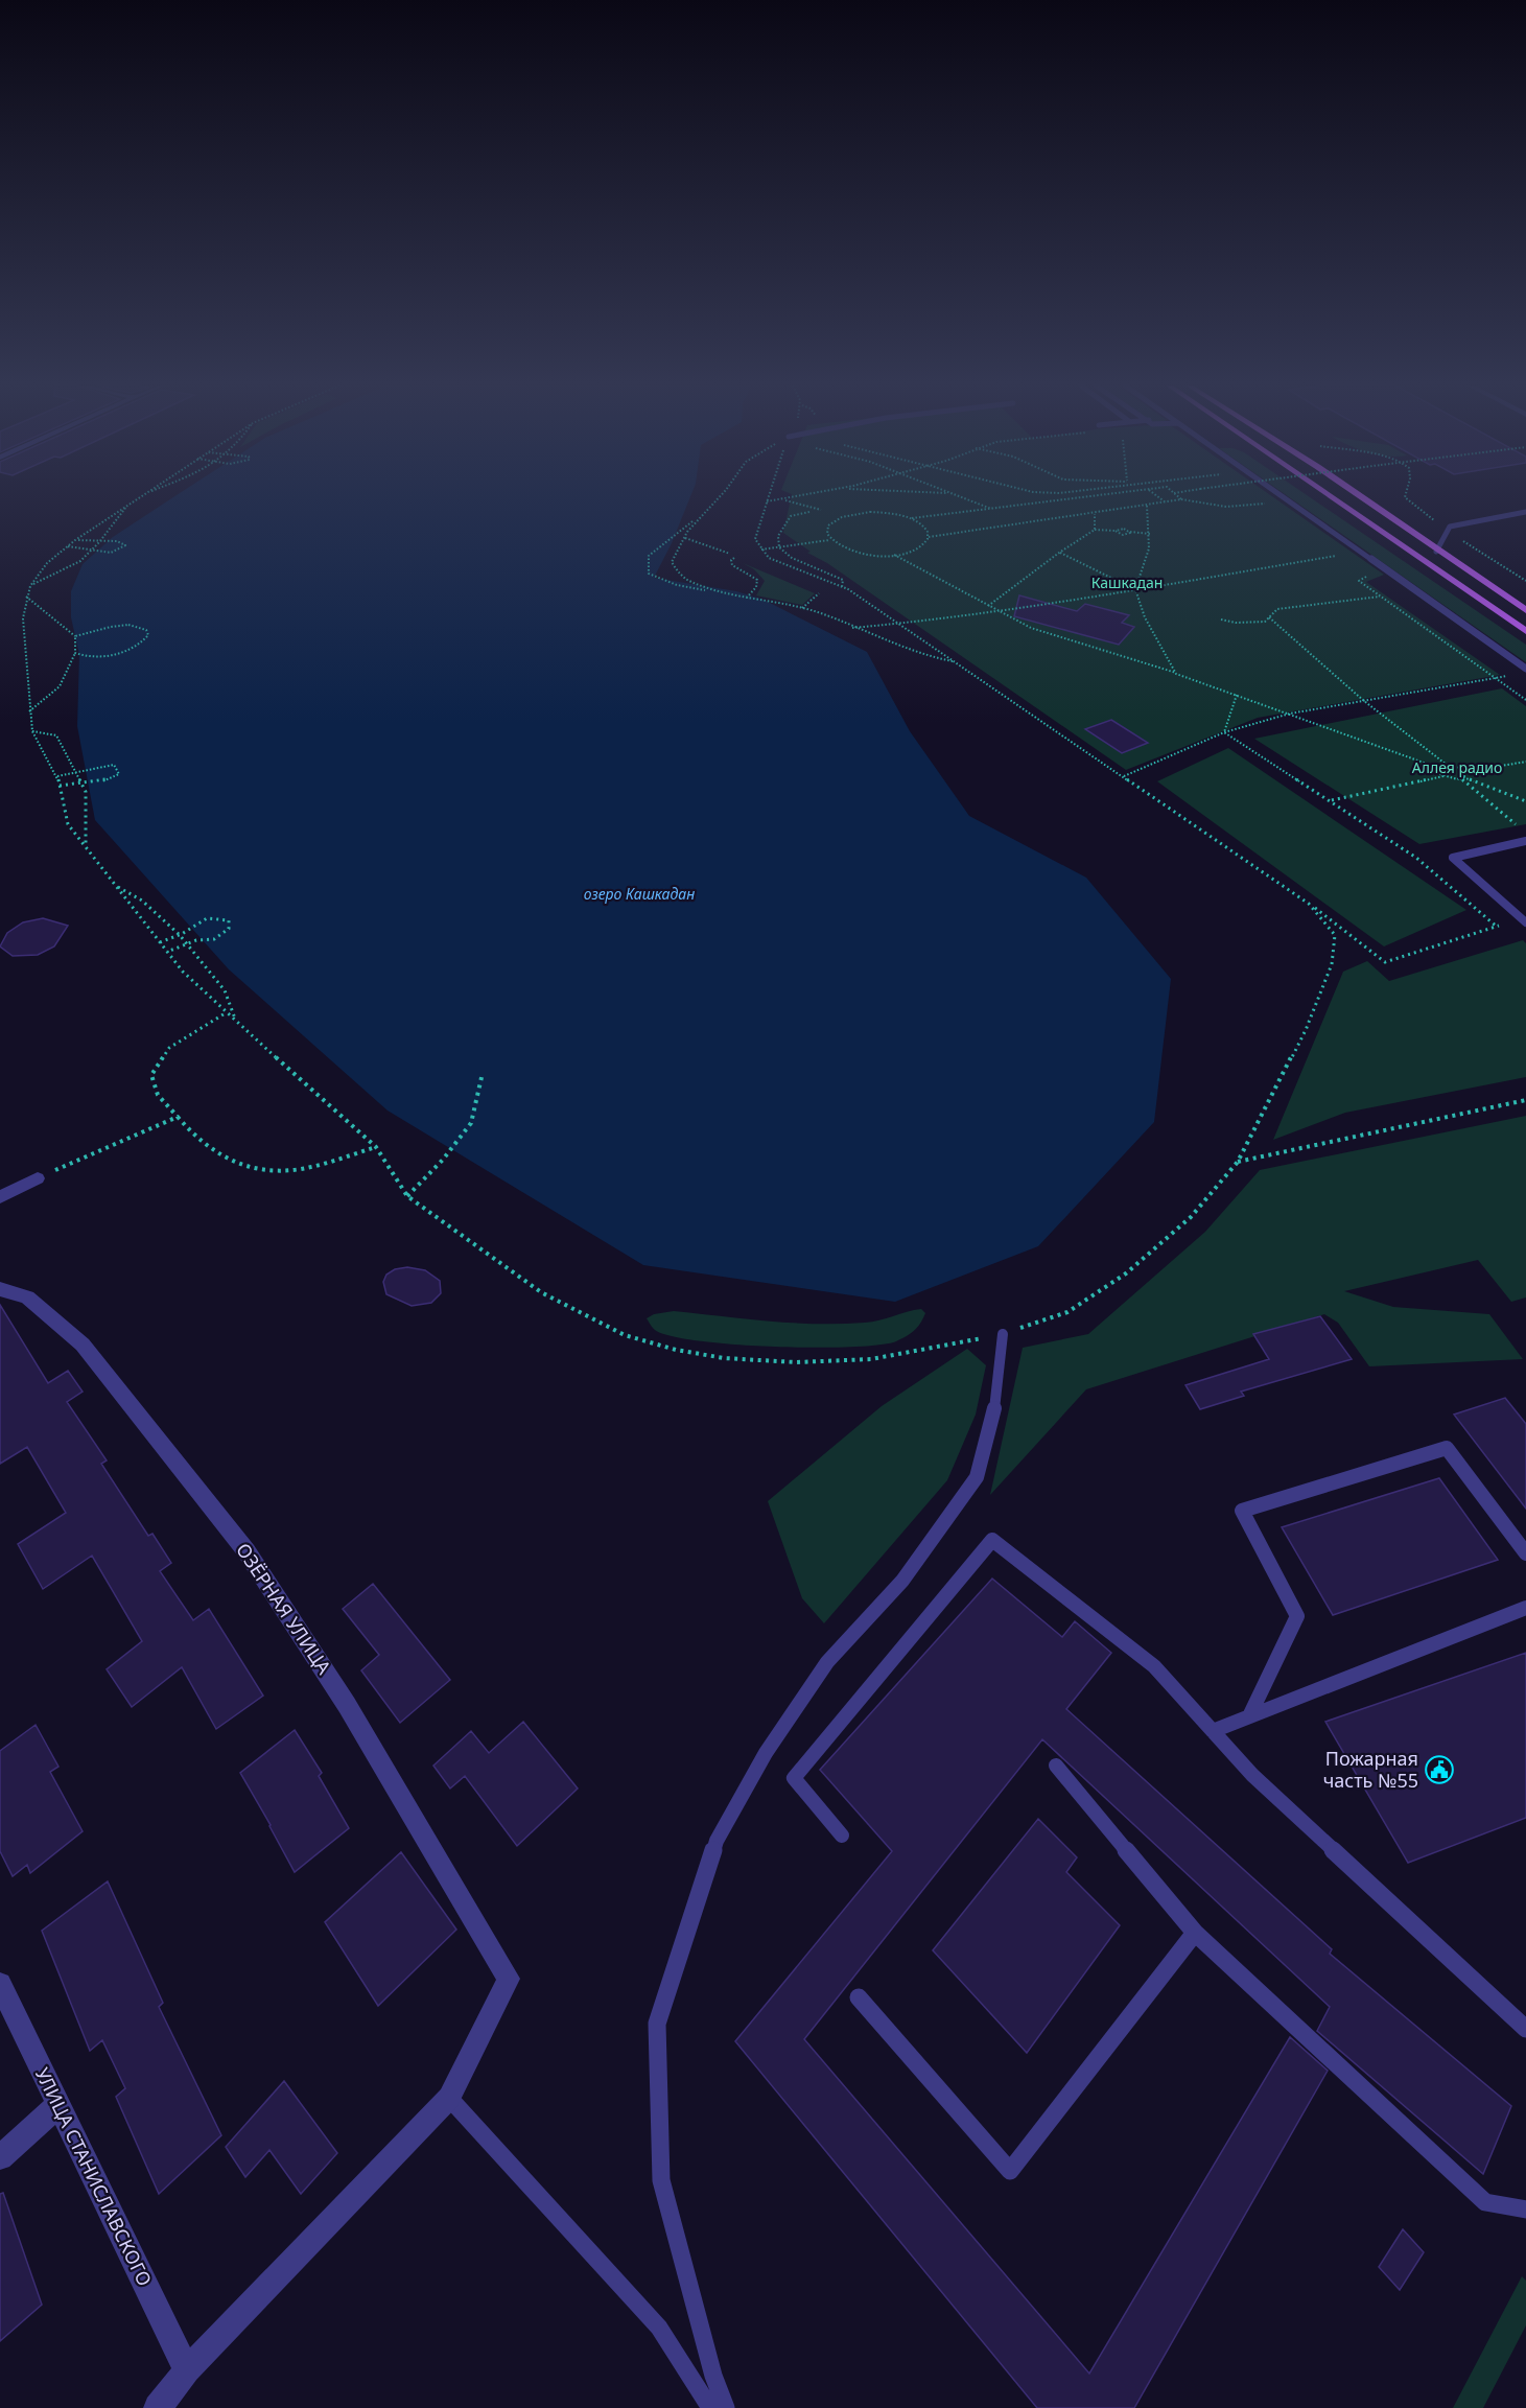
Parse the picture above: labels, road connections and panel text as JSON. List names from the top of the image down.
{
  "streets": {
    "street": ["ОЗЁРНАЯ УЛИЦА", "УЛИЦА СТАНИСЛАВСКОГО"]
  },
  "water": ["озеро Кашкадан"],
  "parks": ["Кашкадан", "Аллея радио"],
  "places": {
    "public building": ["Пожарная часть №55"]
  }
}
